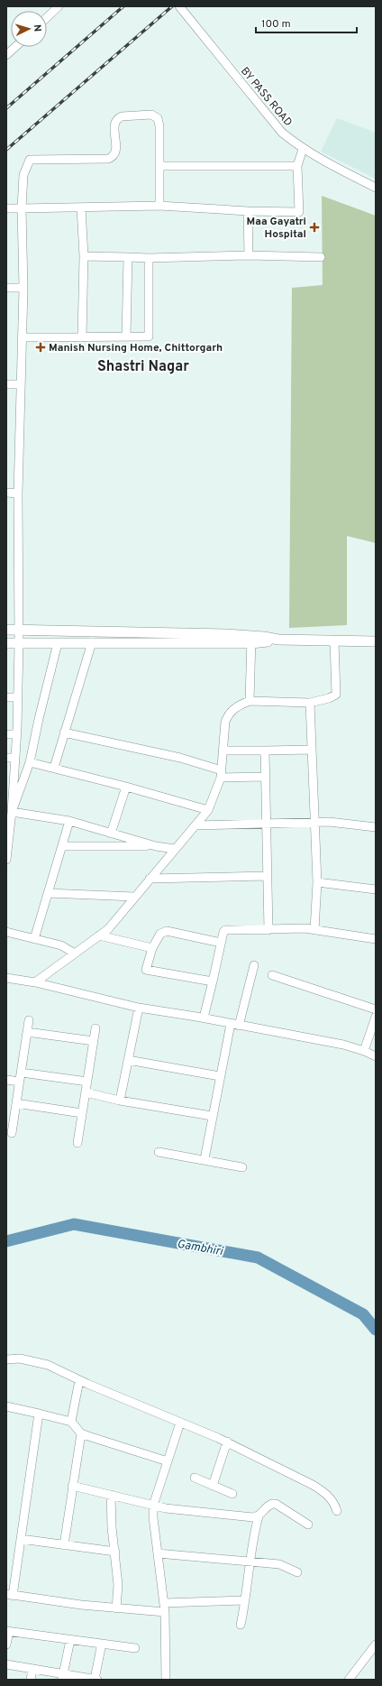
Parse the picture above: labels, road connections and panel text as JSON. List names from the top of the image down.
{
  "streets": {
    "street": ["BY PASS ROAD"]
  },
  "districts": ["Shastri Nagar"],
  "water": ["Gambhiri"],
  "places": {
    "health": ["Maa Gayatri Hospital", "Manish Nursing Home, Chittorgarh"]
  },
  "scale_bar": "100 m",
  "north": "right"
}
